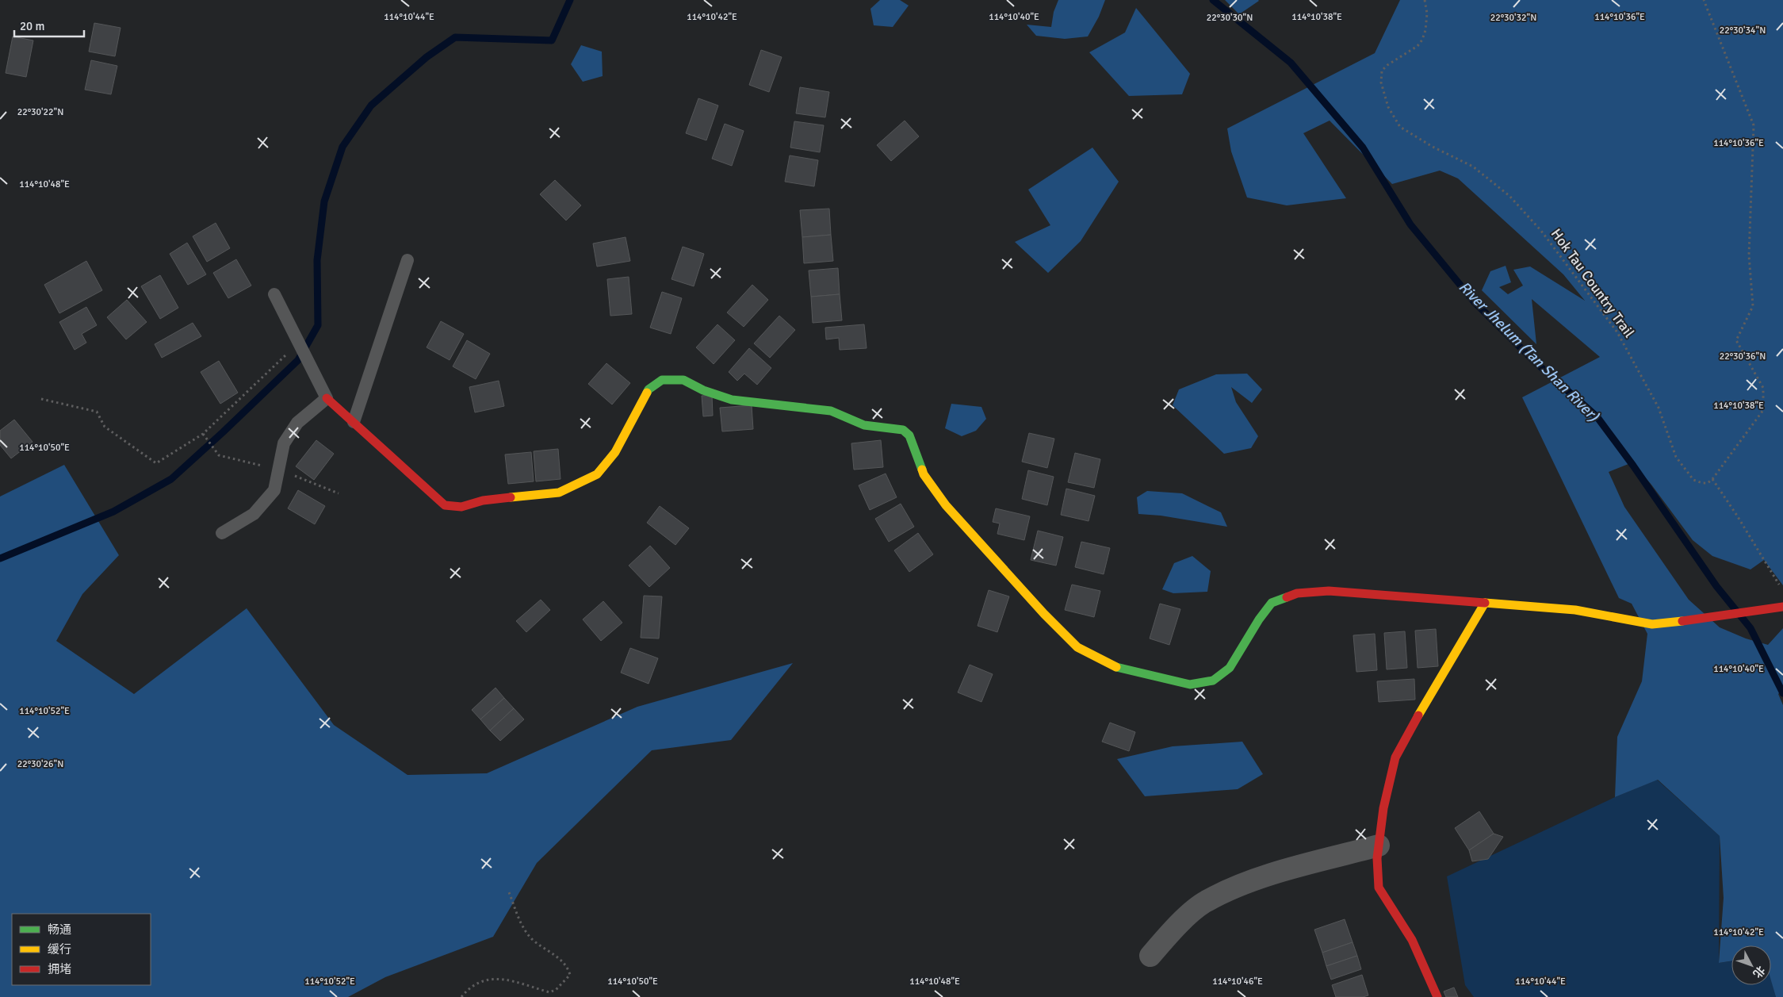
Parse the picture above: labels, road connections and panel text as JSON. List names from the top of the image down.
{
  "streets": {
    "path": ["Hok Tau Country Trail"]
  },
  "water": ["River Jhelum (Tan Shan River)"],
  "legend": ["畅通", "缓行", "拥堵"],
  "scale_bar": "20 m",
  "north": "bottom right",
  "coordinates": [
    "114°10'44\"E",
    "114°10'42\"E",
    "114°10'40\"E",
    "114°10'38\"E",
    "114°10'36\"E",
    "22°30'30\"N",
    "22°30'32\"N",
    "22°30'34\"N",
    "22°30'22\"N",
    "114°10'48\"E",
    "22°30'36\"N",
    "114°10'50\"E",
    "114°10'52\"E",
    "22°30'26\"N",
    "114°10'46\"E"
  ]
}
